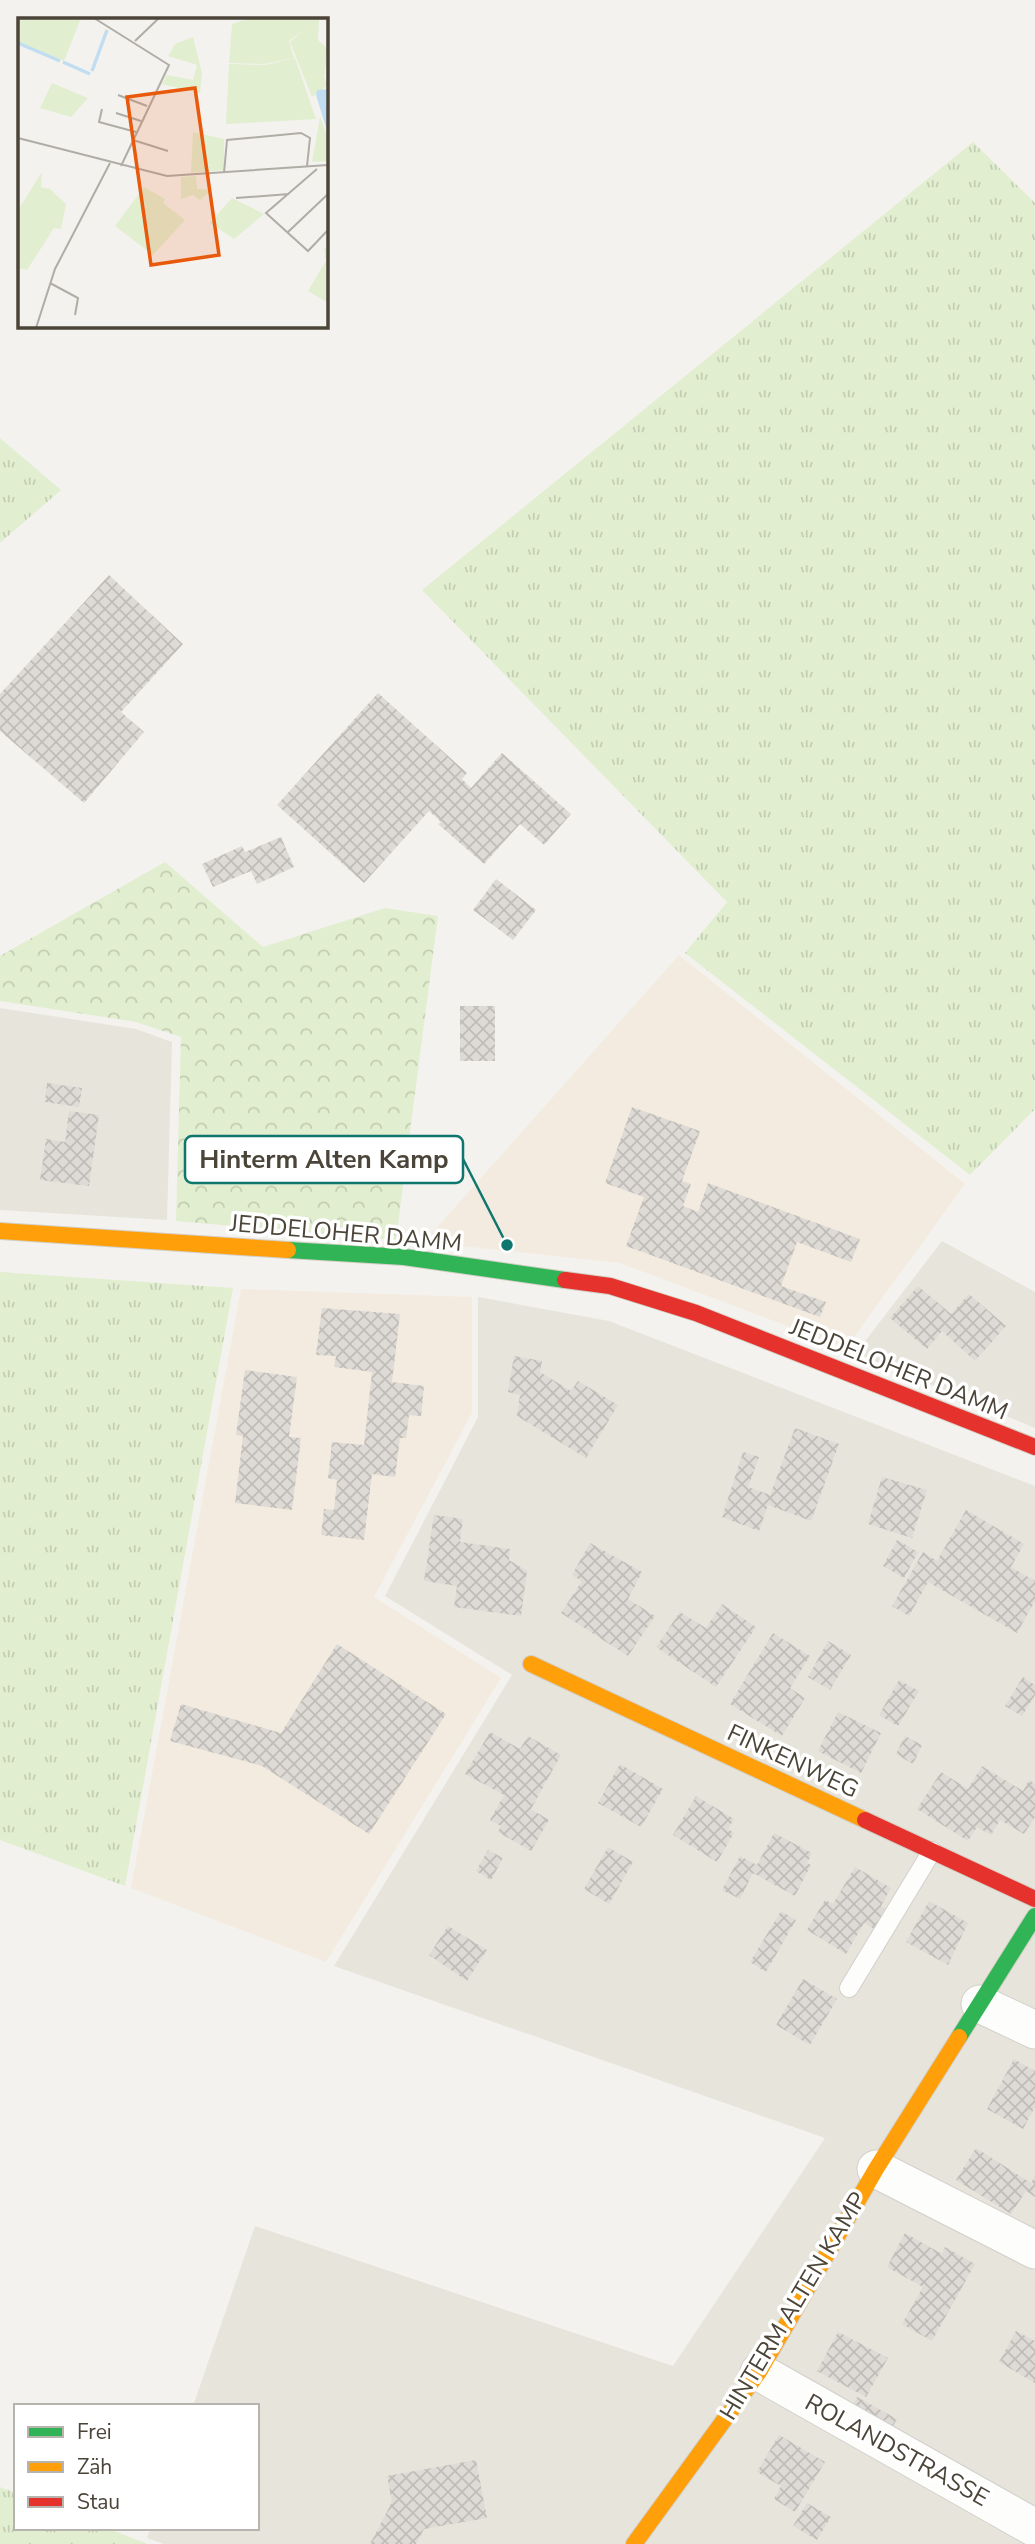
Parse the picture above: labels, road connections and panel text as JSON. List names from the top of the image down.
{
  "streets": {
    "street": [
      "JEDDELOHER DAMM",
      "FINKENWEG",
      "HINTERM ALTEN KAMP",
      "ROLANDSTRASSE"
    ]
  },
  "crossings": [
    ["HINTERM ALTEN KAMP", "ROLANDSTRASSE"]
  ],
  "places": ["Hinterm Alten Kamp"],
  "legend": ["Frei", "Zäh", "Stau"]
}
